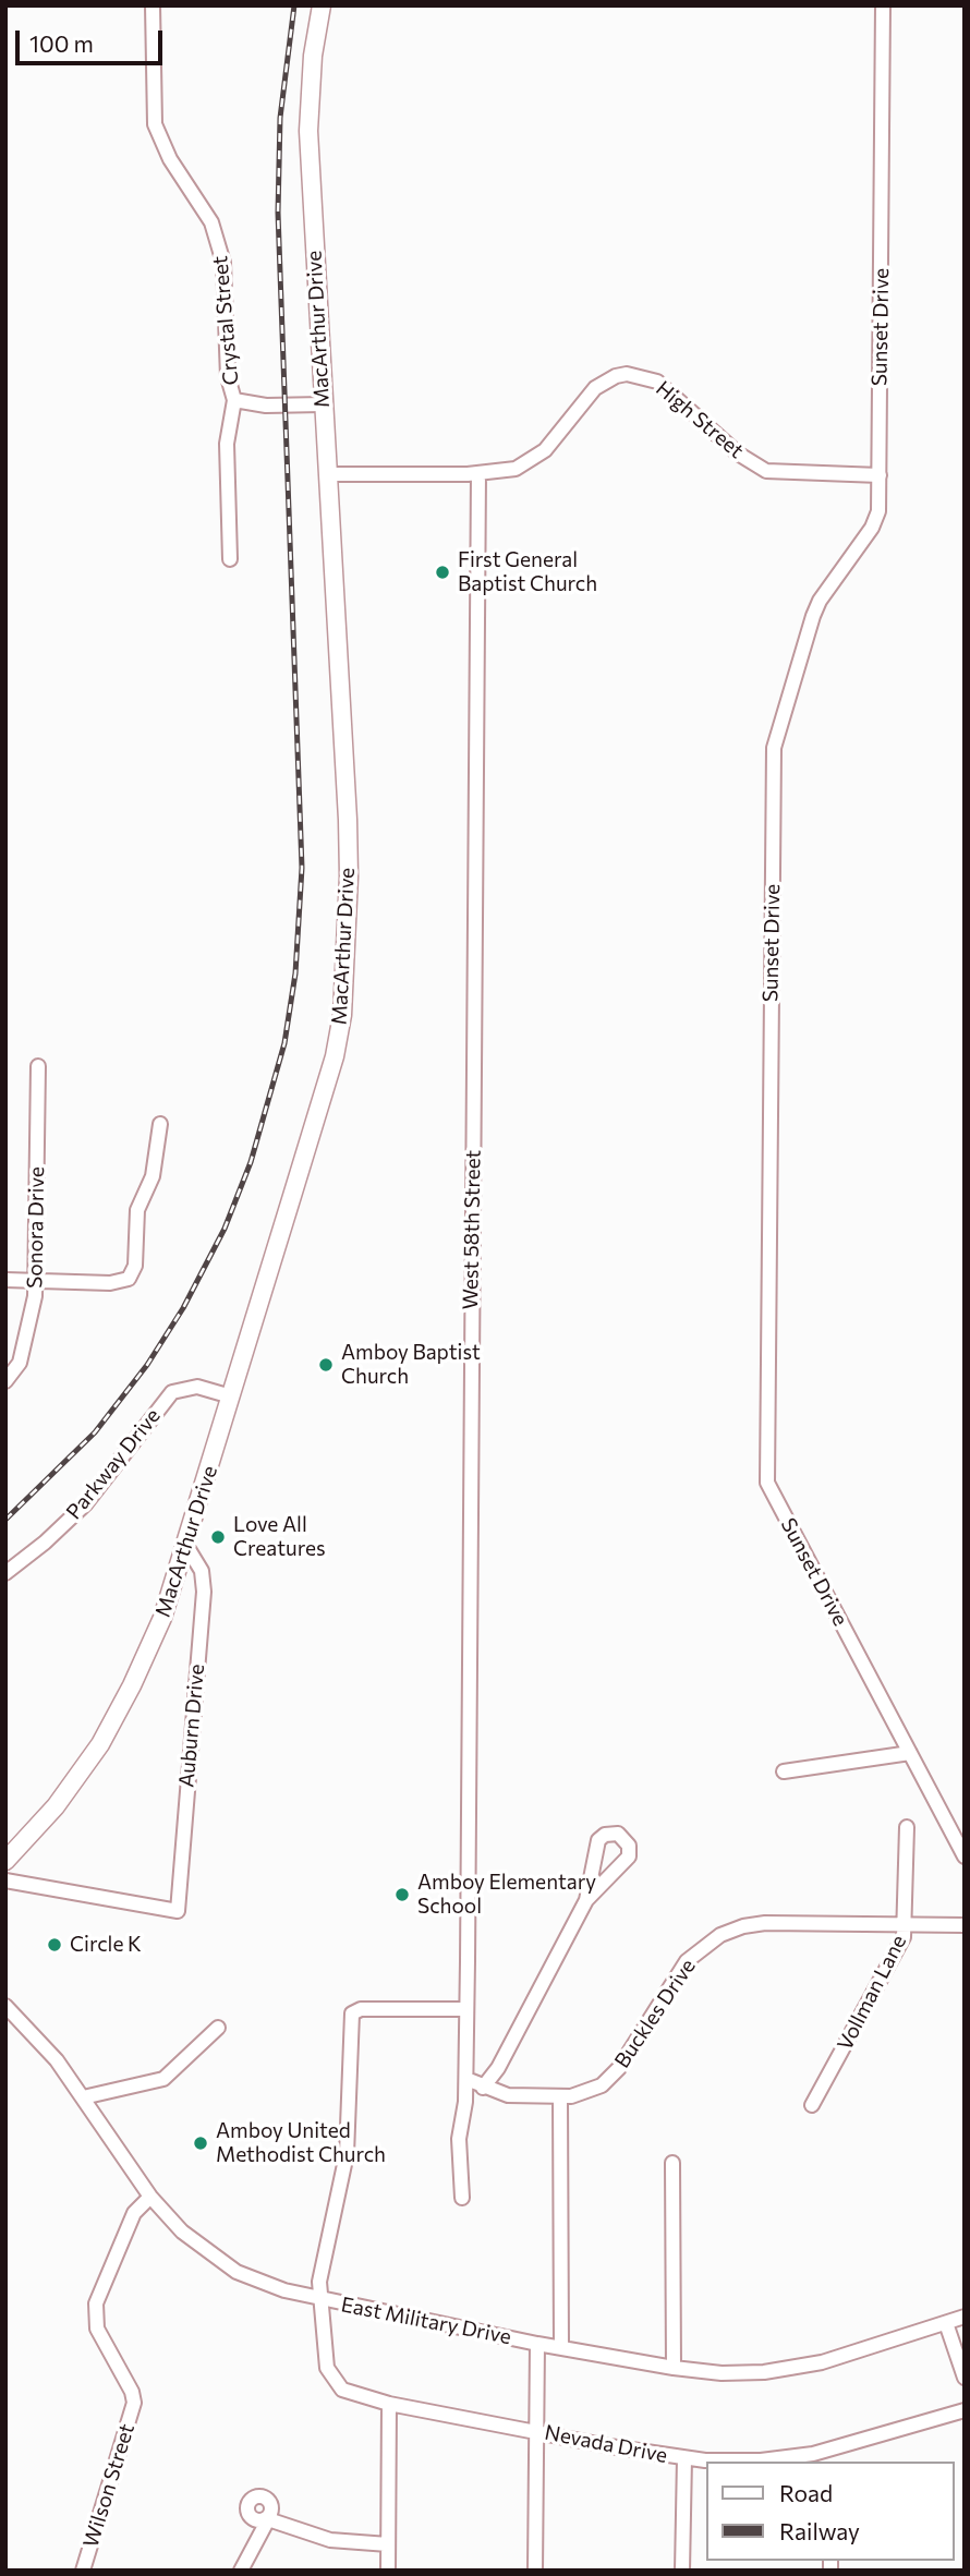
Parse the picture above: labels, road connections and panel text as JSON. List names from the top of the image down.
{
  "streets": {
    "main road": ["MacArthur Drive"],
    "street": [
      "Crystal Street",
      "Sunset Drive",
      "High Street",
      "Sonora Drive",
      "West 58th Street",
      "Parkway Drive",
      "Auburn Drive",
      "Vollman Lane",
      "Buckles Drive",
      "East Military Drive",
      "Nevada Drive",
      "Wilson Street"
    ]
  },
  "crossings": [
    ["Sunset Drive", "High Street"],
    ["MacArthur Drive", "High Street"],
    ["MacArthur Drive", "Parkway Drive"],
    ["MacArthur Drive", "Auburn Drive"],
    ["High Street", "West 58th Street"],
    ["Vollman Lane", "Buckles Drive"],
    ["East Military Drive", "Nevada Drive"],
    ["East Military Drive", "Wilson Street"]
  ],
  "places": [
    "First General Baptist Church",
    "Amboy Baptist Church",
    "Love All Creatures",
    "Amboy Elementary School",
    "Circle K",
    "Amboy United Methodist Church"
  ],
  "legend": ["Road", "Railway"],
  "scale_bar": "100 m"
}
